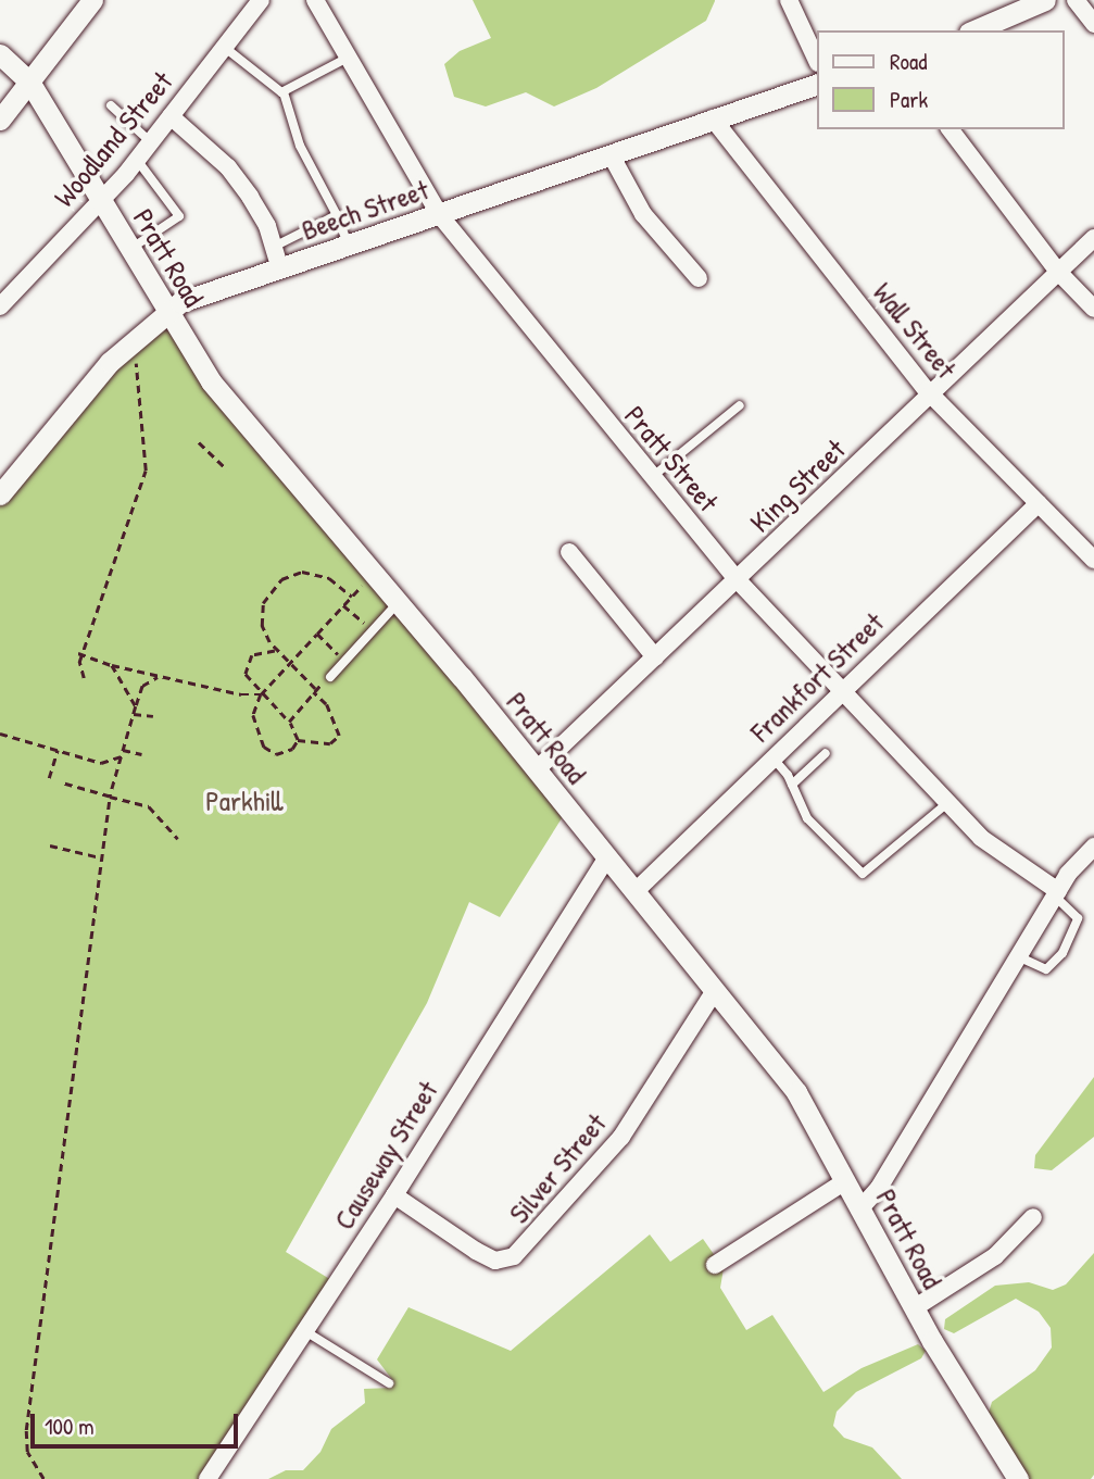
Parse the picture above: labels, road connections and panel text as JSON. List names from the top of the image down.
{
  "streets": {
    "street": [
      "Woodland Street",
      "Beech Street",
      "Pratt Road",
      "Wall Street",
      "Pratt Street",
      "King Street",
      "Frankfort Street",
      "Causeway Street",
      "Silver Street"
    ]
  },
  "crossings": [
    ["Woodland Street", "Pratt Road"],
    ["Beech Street", "Pratt Road"],
    ["Beech Street", "Wall Street"],
    ["Beech Street", "Pratt Street"],
    ["Pratt Road", "King Street"],
    ["Pratt Road", "Frankfort Street"],
    ["Pratt Road", "Causeway Street"],
    ["Pratt Road", "Silver Street"],
    ["Wall Street", "King Street"],
    ["Wall Street", "Frankfort Street"],
    ["Pratt Street", "King Street"],
    ["Pratt Street", "Frankfort Street"],
    ["Causeway Street", "Silver Street"]
  ],
  "parks": ["Parkhill"],
  "legend": ["Road", "Park"],
  "scale_bar": "100 m"
}
